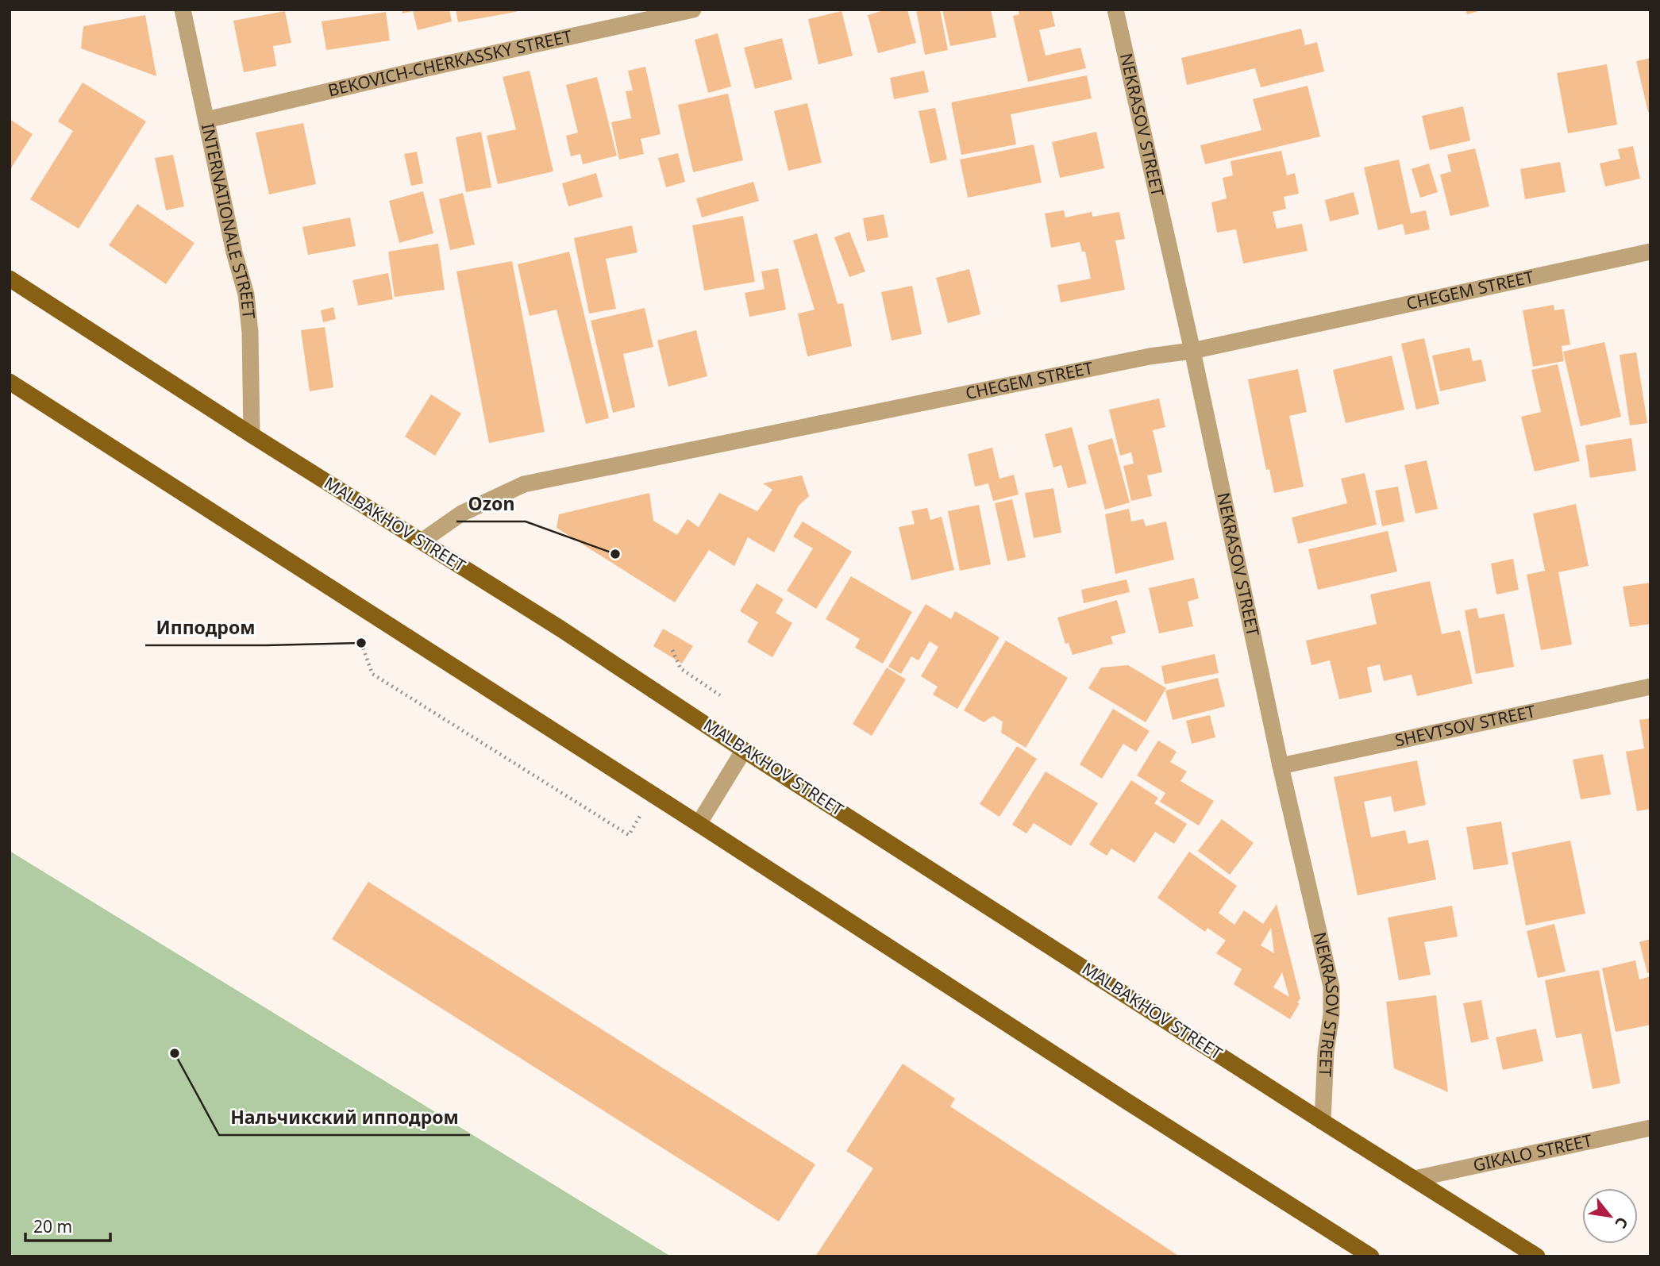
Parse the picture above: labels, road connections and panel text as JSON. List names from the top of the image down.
{
  "streets": {
    "main road": ["MALBAKHOV STREET"],
    "street": [
      "BEKOVICH-CHERKASSKY STREET",
      "NEKRASOV STREET",
      "INTERNATIONALE STREET",
      "CHEGEM STREET",
      "SHEVTSOV STREET",
      "GIKALO STREET"
    ]
  },
  "crossings": [
    ["BEKOVICH-CHERKASSKY STREET", "INTERNATIONALE STREET"],
    ["NEKRASOV STREET", "CHEGEM STREET"],
    ["NEKRASOV STREET", "MALBAKHOV STREET"],
    ["NEKRASOV STREET", "SHEVTSOV STREET"],
    ["INTERNATIONALE STREET", "MALBAKHOV STREET"],
    ["CHEGEM STREET", "MALBAKHOV STREET"],
    ["MALBAKHOV STREET", "GIKALO STREET"]
  ],
  "places": ["Ozon", "Ипподром", "Нальчикский ипподром"],
  "scale_bar": "20 m",
  "north": "bottom right"
}
